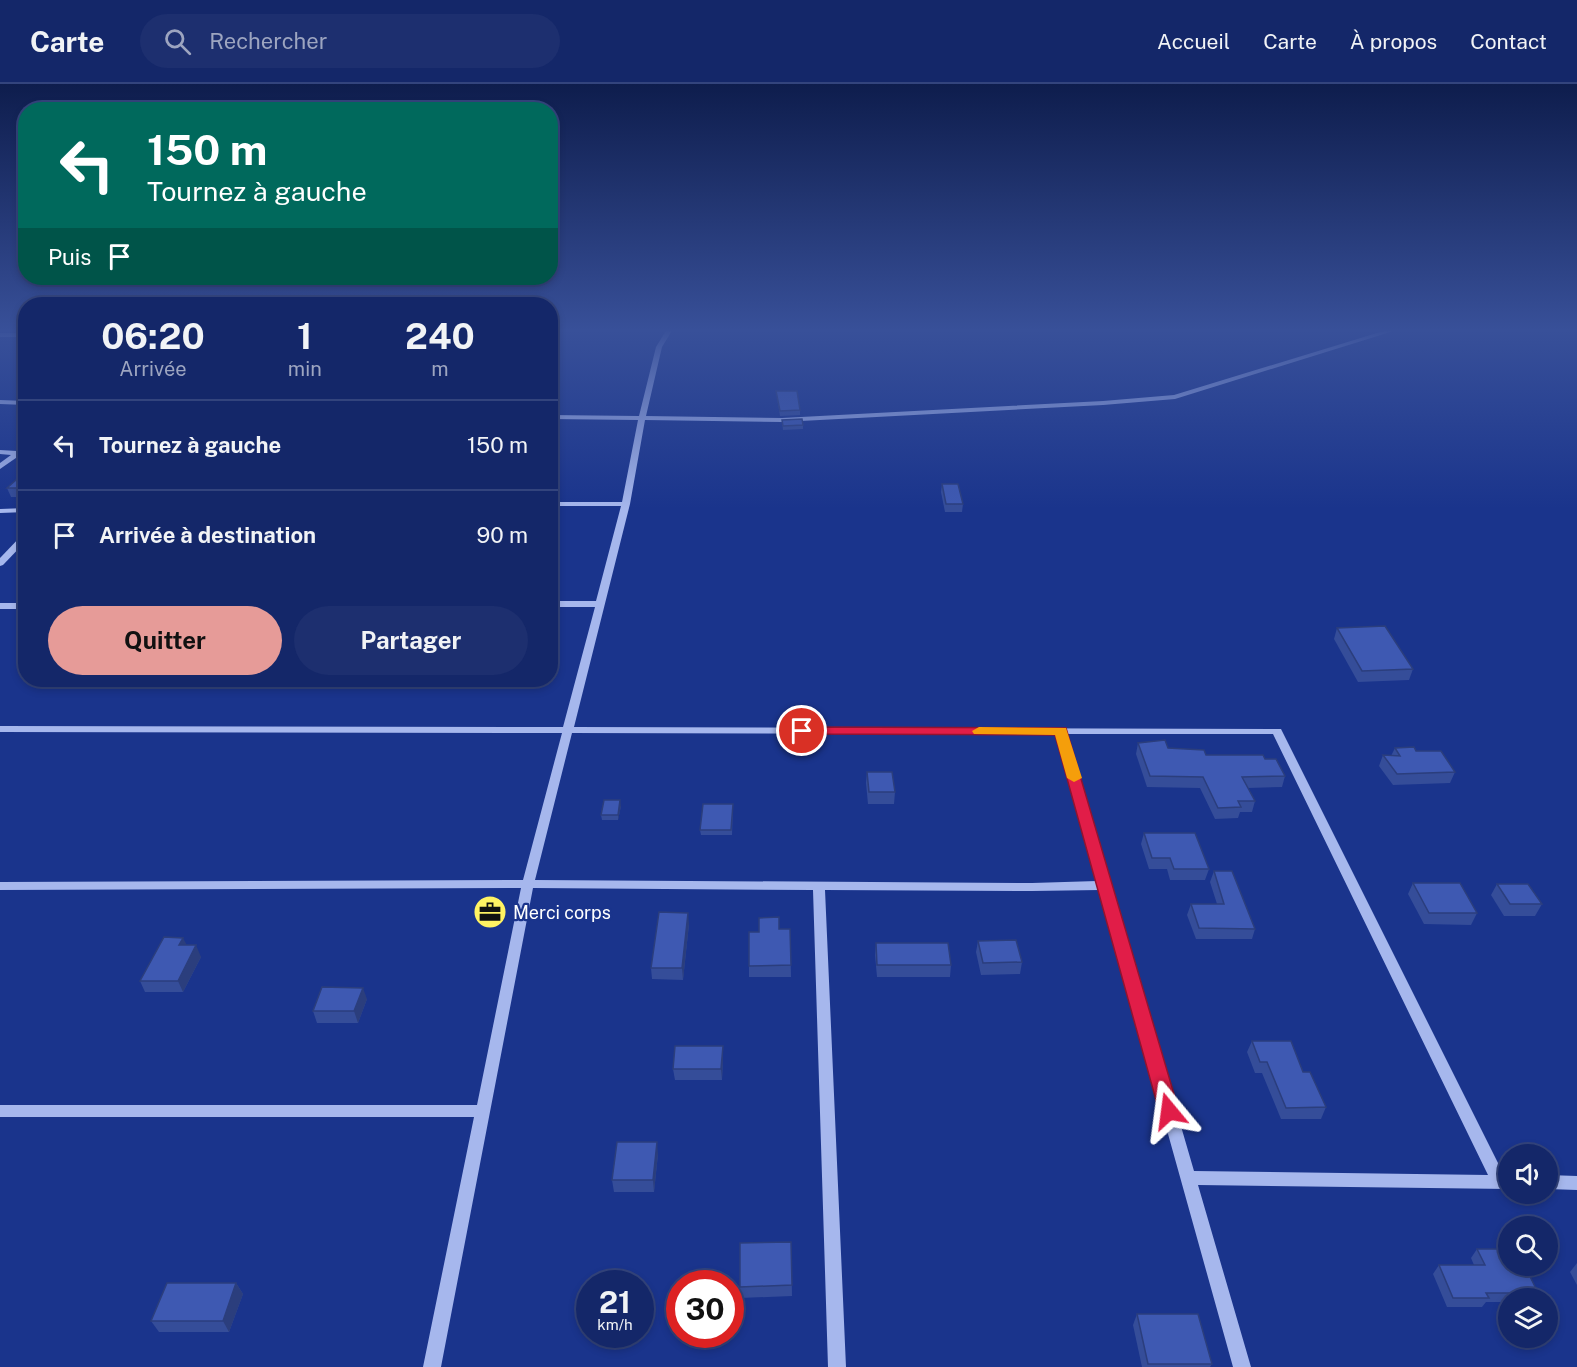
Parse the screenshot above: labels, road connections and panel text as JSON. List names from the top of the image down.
{
  "places": {
    "office": ["Merci corps"]
  },
  "page": {
    "header": "Carte",
    "search": "Rechercher",
    "nav": [
      "Accueil",
      "Carte",
      "À propos",
      "Contact"
    ],
    "turn": ["150 m", "Tournez à gauche"],
    "then": "Puis",
    "eta": [
      "06:20",
      "Arrivée",
      "1",
      "min",
      "240",
      "m"
    ],
    "list": [
      {
        "name": "Tournez à gauche",
        "value": "150 m"
      },
      {
        "name": "Arrivée à destination",
        "value": "90 m"
      }
    ],
    "buttons": ["Quitter", "Partager"],
    "speed": "21 km/h",
    "limit": "30"
  }
}
